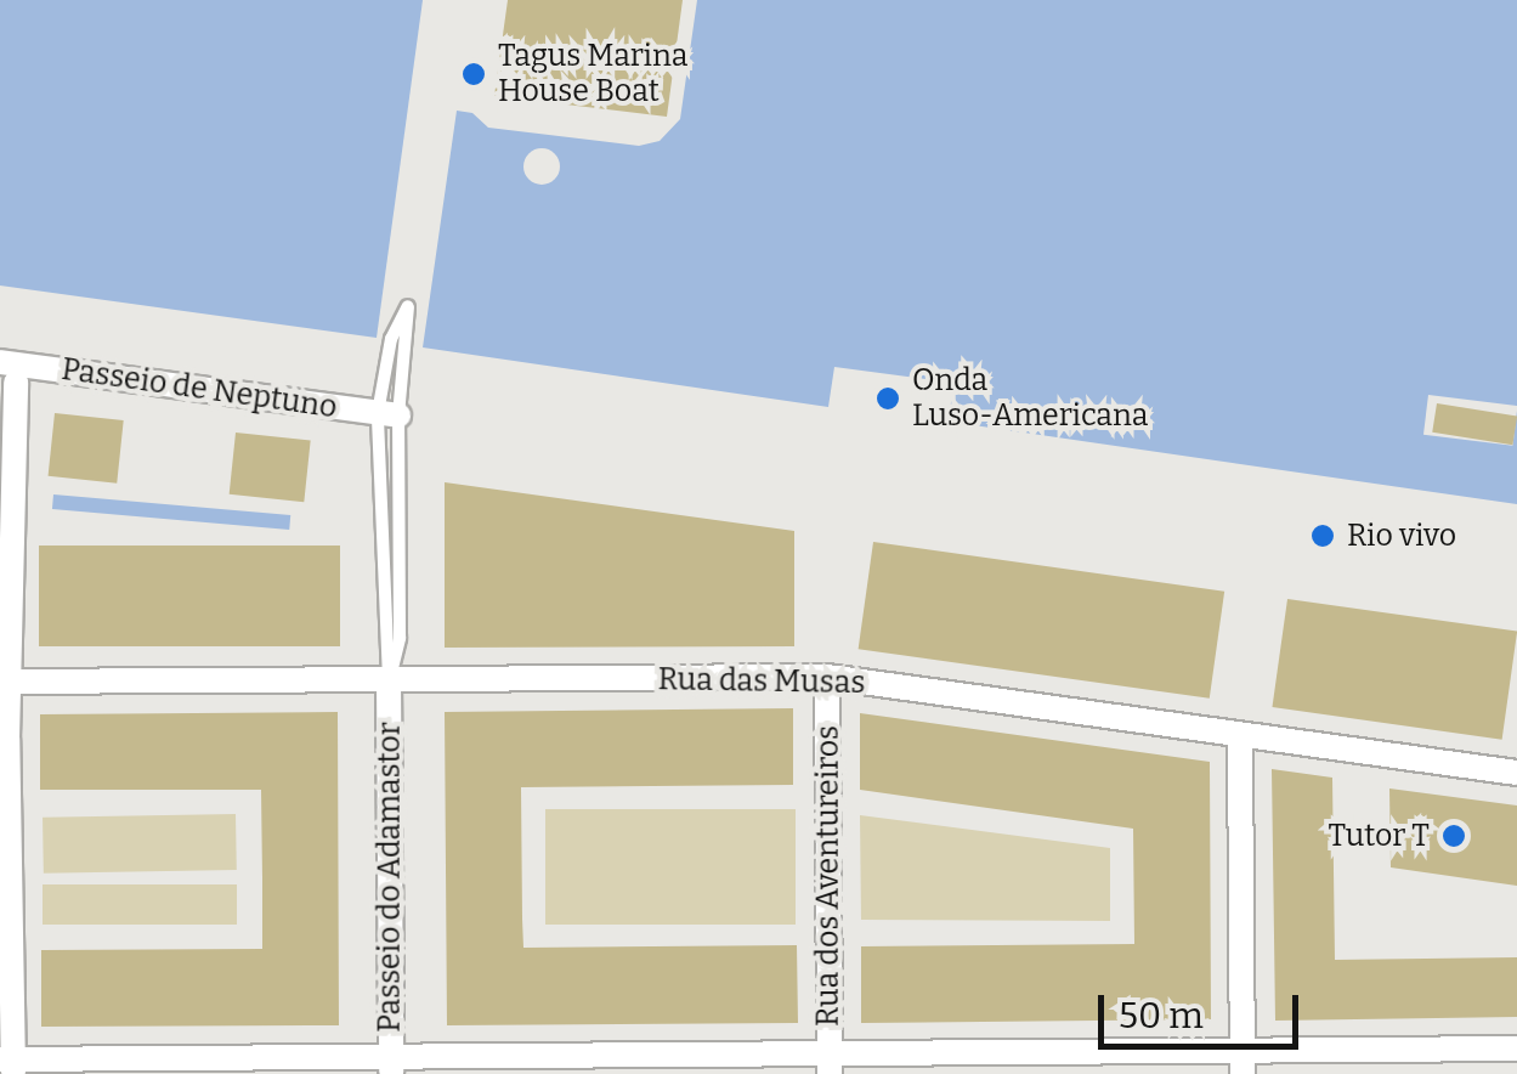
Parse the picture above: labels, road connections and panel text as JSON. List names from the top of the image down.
{
  "streets": {
    "street": [
      "Passeio de Neptuno",
      "Rua das Musas",
      "Rua dos Aventureiros",
      "Passeio do Adamastor"
    ]
  },
  "crossings": [
    ["Rua das Musas", "Rua dos Aventureiros"],
    ["Rua das Musas", "Passeio do Adamastor"]
  ],
  "places": [
    "Tagus Marina House Boat",
    "Onda Luso-Americana",
    "Rio vivo",
    "Tutor T"
  ],
  "scale_bar": "50 m"
}
